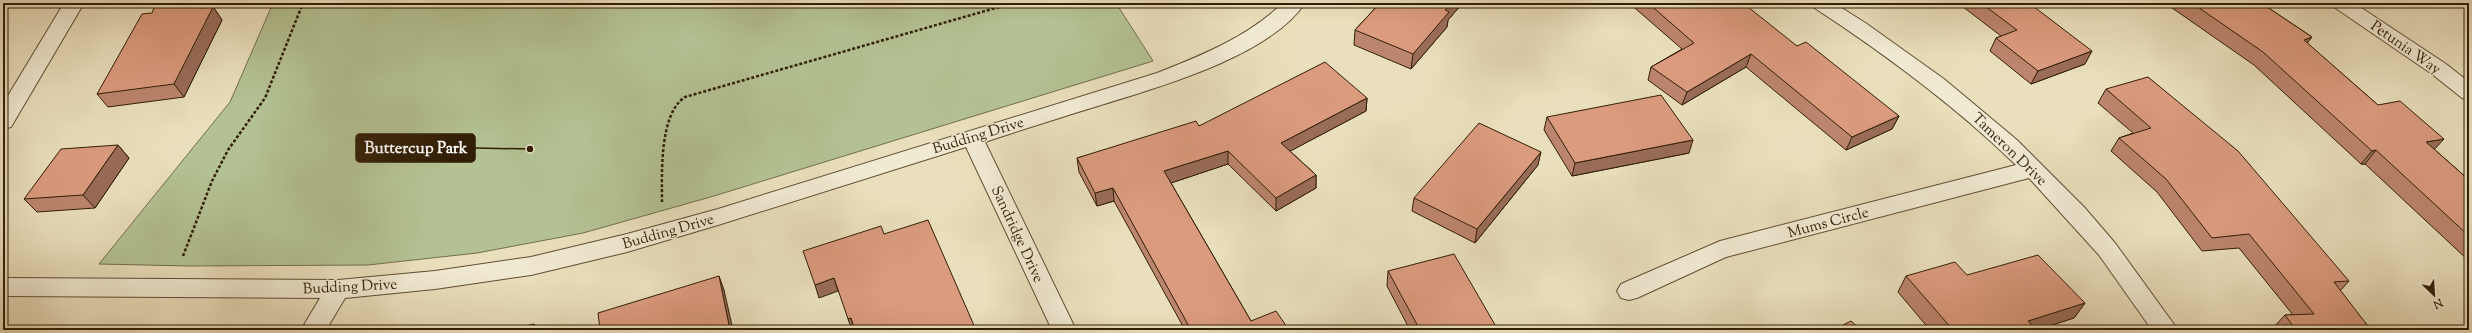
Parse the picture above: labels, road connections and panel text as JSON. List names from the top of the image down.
{
  "streets": {
    "street": [
      "Petunia Way",
      "Budding Drive",
      "Tameron Drive",
      "Mums Circle",
      "Sandridge Drive"
    ]
  },
  "crossings": [
    ["Budding Drive", "Sandridge Drive"],
    ["Tameron Drive", "Mums Circle"]
  ],
  "places": ["Buttercup Park"],
  "north": "bottom right"
}
